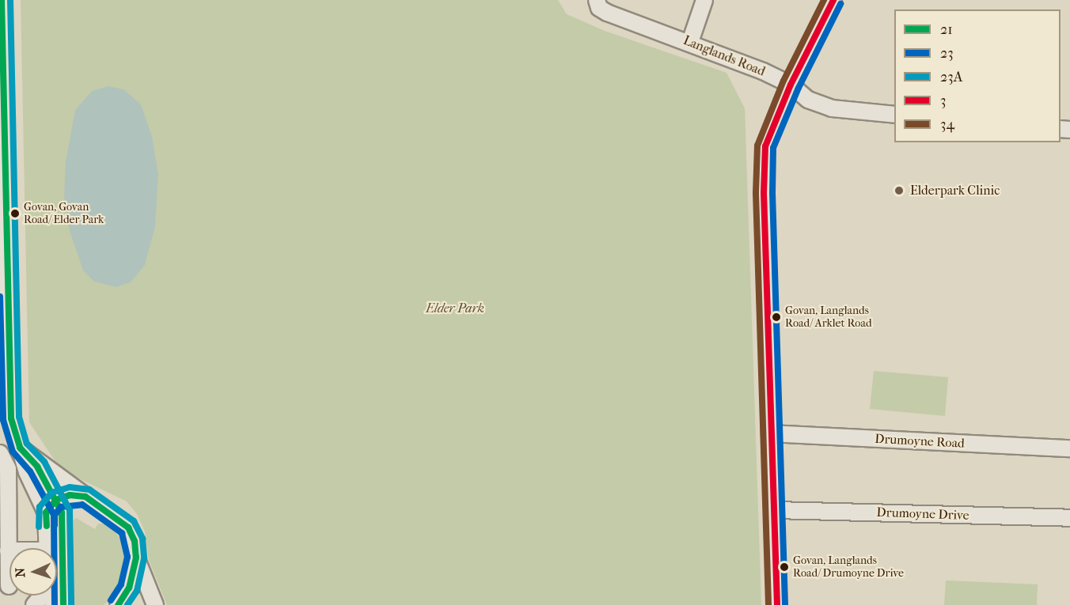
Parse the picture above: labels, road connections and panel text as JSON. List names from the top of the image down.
{
  "streets": {
    "street": ["Langlands Road", "Drumoyne Road", "Drumoyne Drive"]
  },
  "parks": ["Elder Park"],
  "places": [
    "Elderpark Clinic",
    "Govan, Govan Road/ Elder Park",
    "Govan, Langlands Road/ Arklet Road",
    "Govan, Langlands Road/ Drumoyne Drive"
  ],
  "lines": [
    "transit line 21",
    "transit line 23A",
    "transit line 3",
    "transit line 34",
    "transit line 23"
  ],
  "legend": [
    "21",
    "23",
    "23A",
    "3",
    "34"
  ],
  "north": "left"
}
